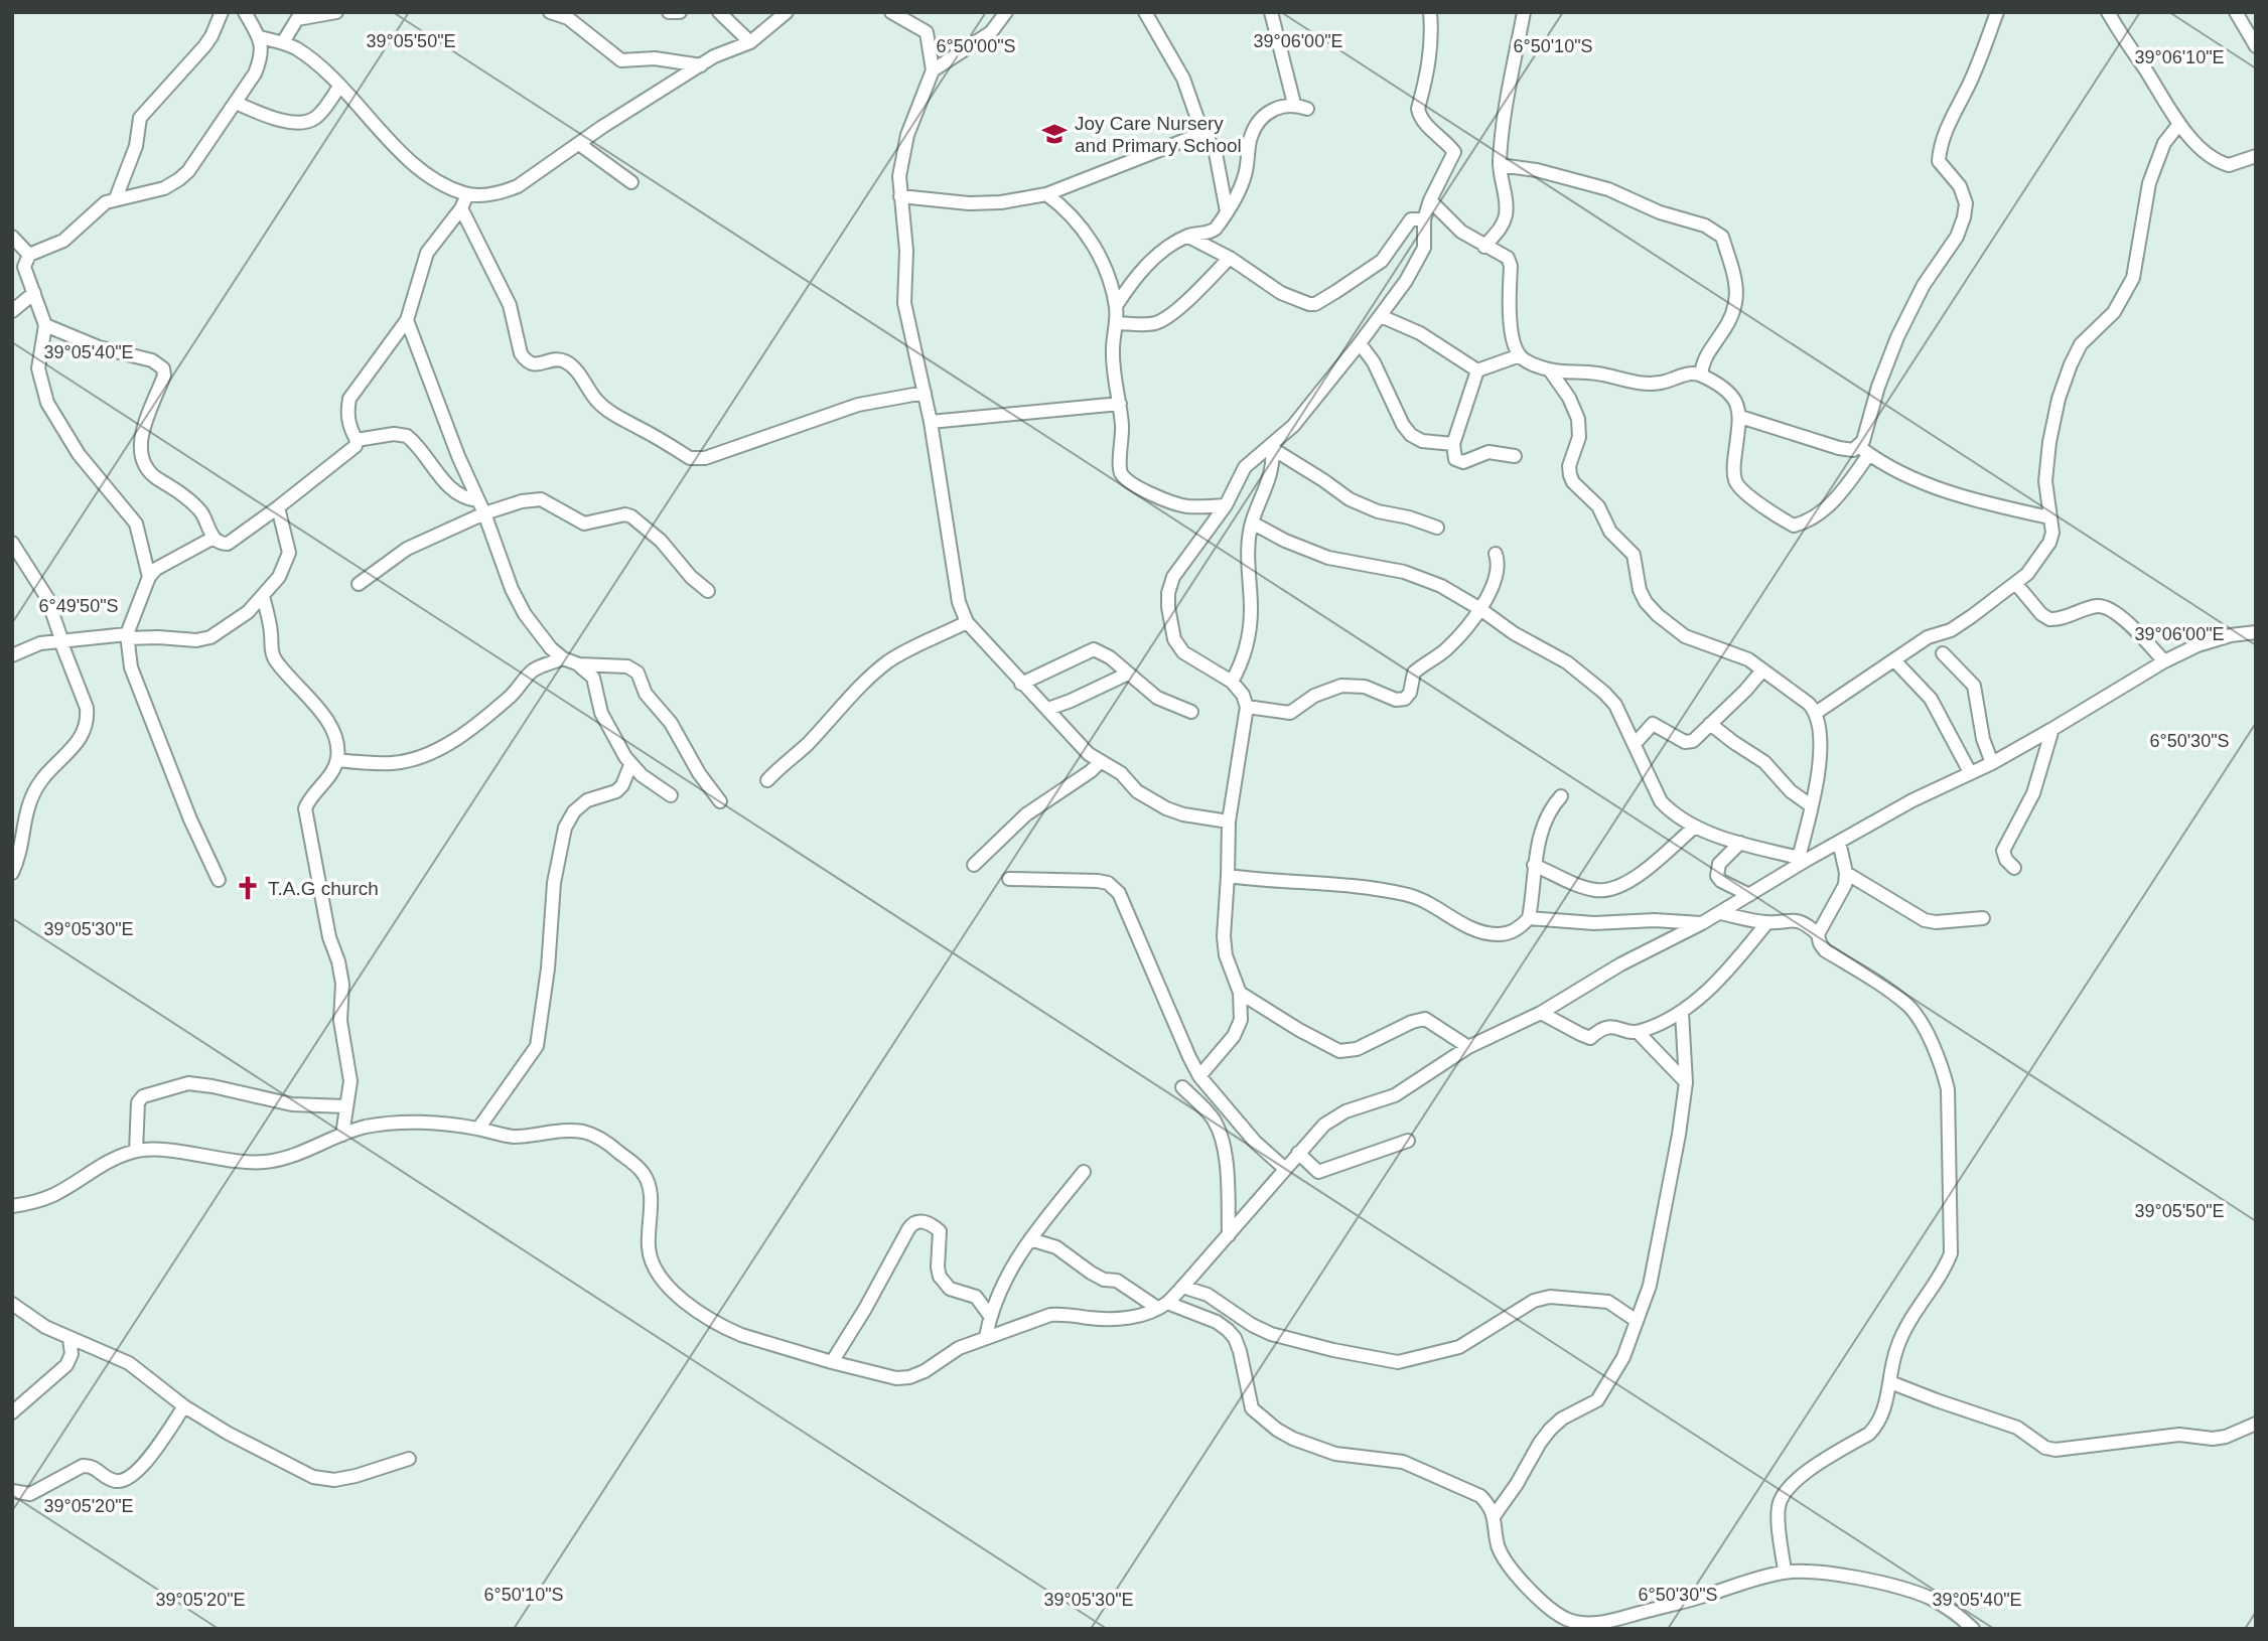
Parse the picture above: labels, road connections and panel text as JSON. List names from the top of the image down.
{
  "places": {
    "school or university": ["Joy Care Nursery and Primary School"],
    "church": ["T.A.G church"]
  },
  "coordinates": [
    "39°05'50\"E",
    "39°06'00\"E",
    "6°50'00\"S",
    "6°50'10\"S",
    "39°06'10\"E",
    "39°05'40\"E",
    "6°49'50\"S",
    "6°50'30\"S",
    "39°05'30\"E",
    "39°05'20\"E"
  ]
}
